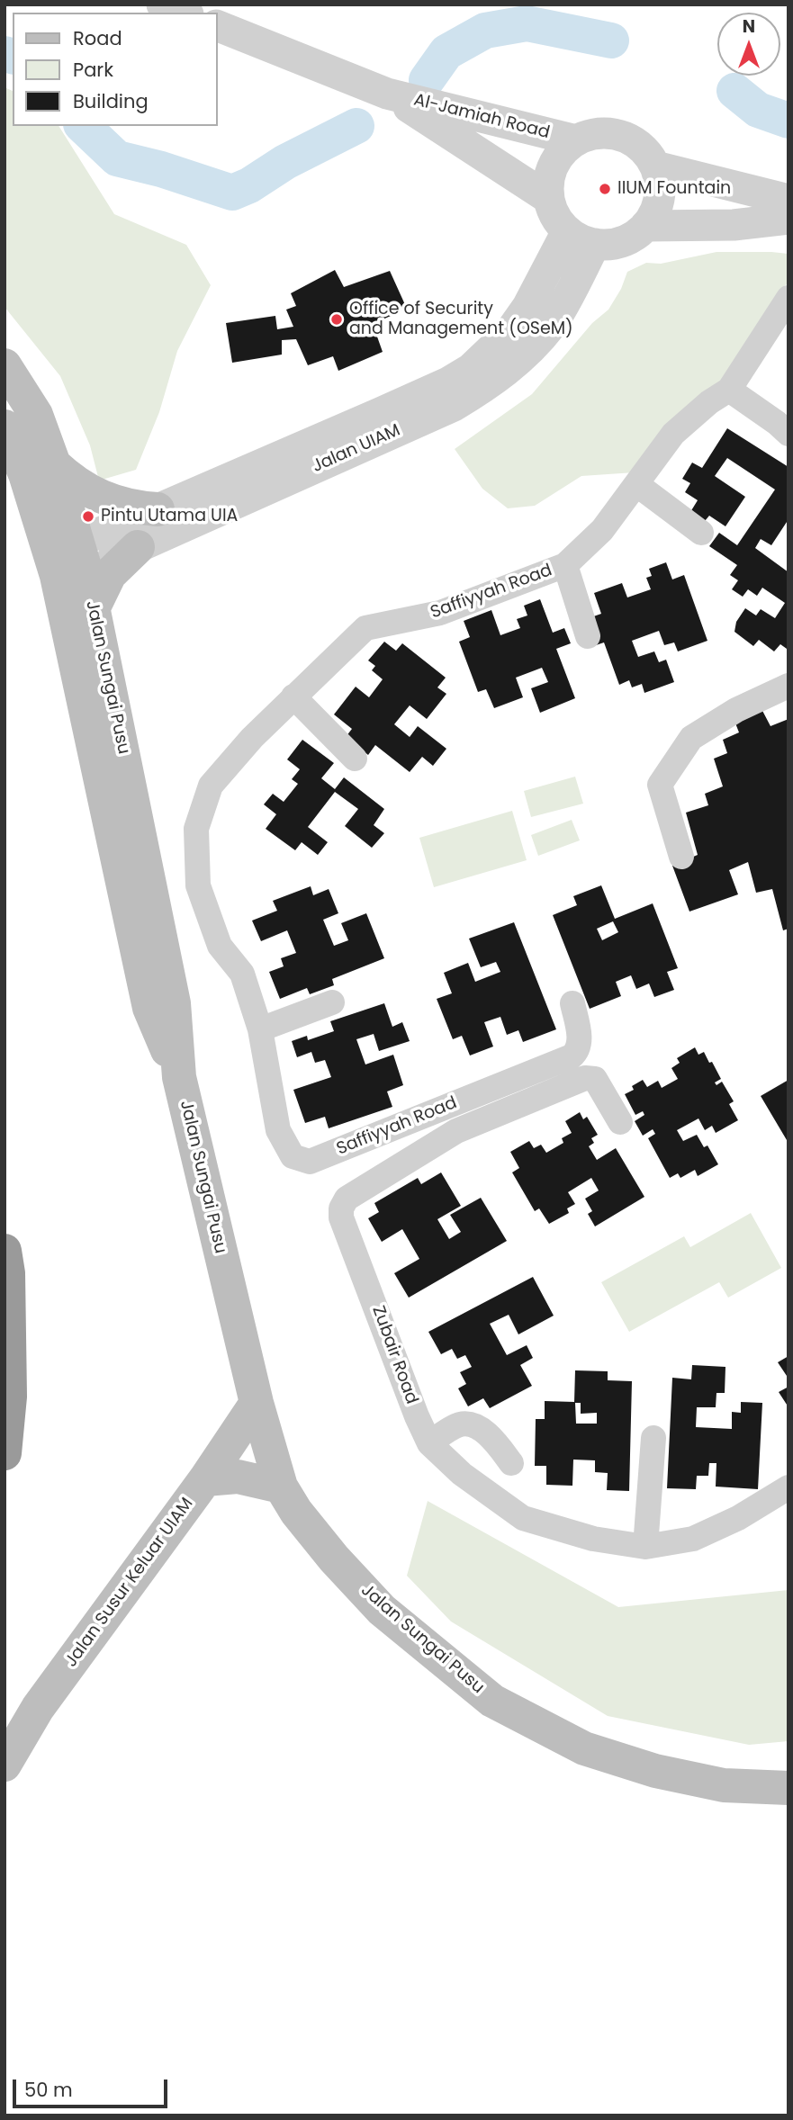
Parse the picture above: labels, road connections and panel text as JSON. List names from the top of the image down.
{
  "streets": {
    "main road": ["Jalan Sungai Pusu", "Jalan Susur Keluar UIAM"],
    "street": [
      "Al-Jamiah Road",
      "Jalan UIAM",
      "Saffiyyah Road",
      "Zubair Road"
    ]
  },
  "crossings": [
    ["Al-Jamiah Road", "Jalan UIAM"],
    ["Jalan UIAM", "Jalan Sungai Pusu"],
    ["Jalan Sungai Pusu", "Jalan Susur Keluar UIAM"]
  ],
  "places": ["IIUM Fountain", "Office of Security and Management (OSeM)", "Pintu Utama UIA"],
  "legend": ["Road", "Park", "Building"],
  "scale_bar": "50 m",
  "north": "top"
}
